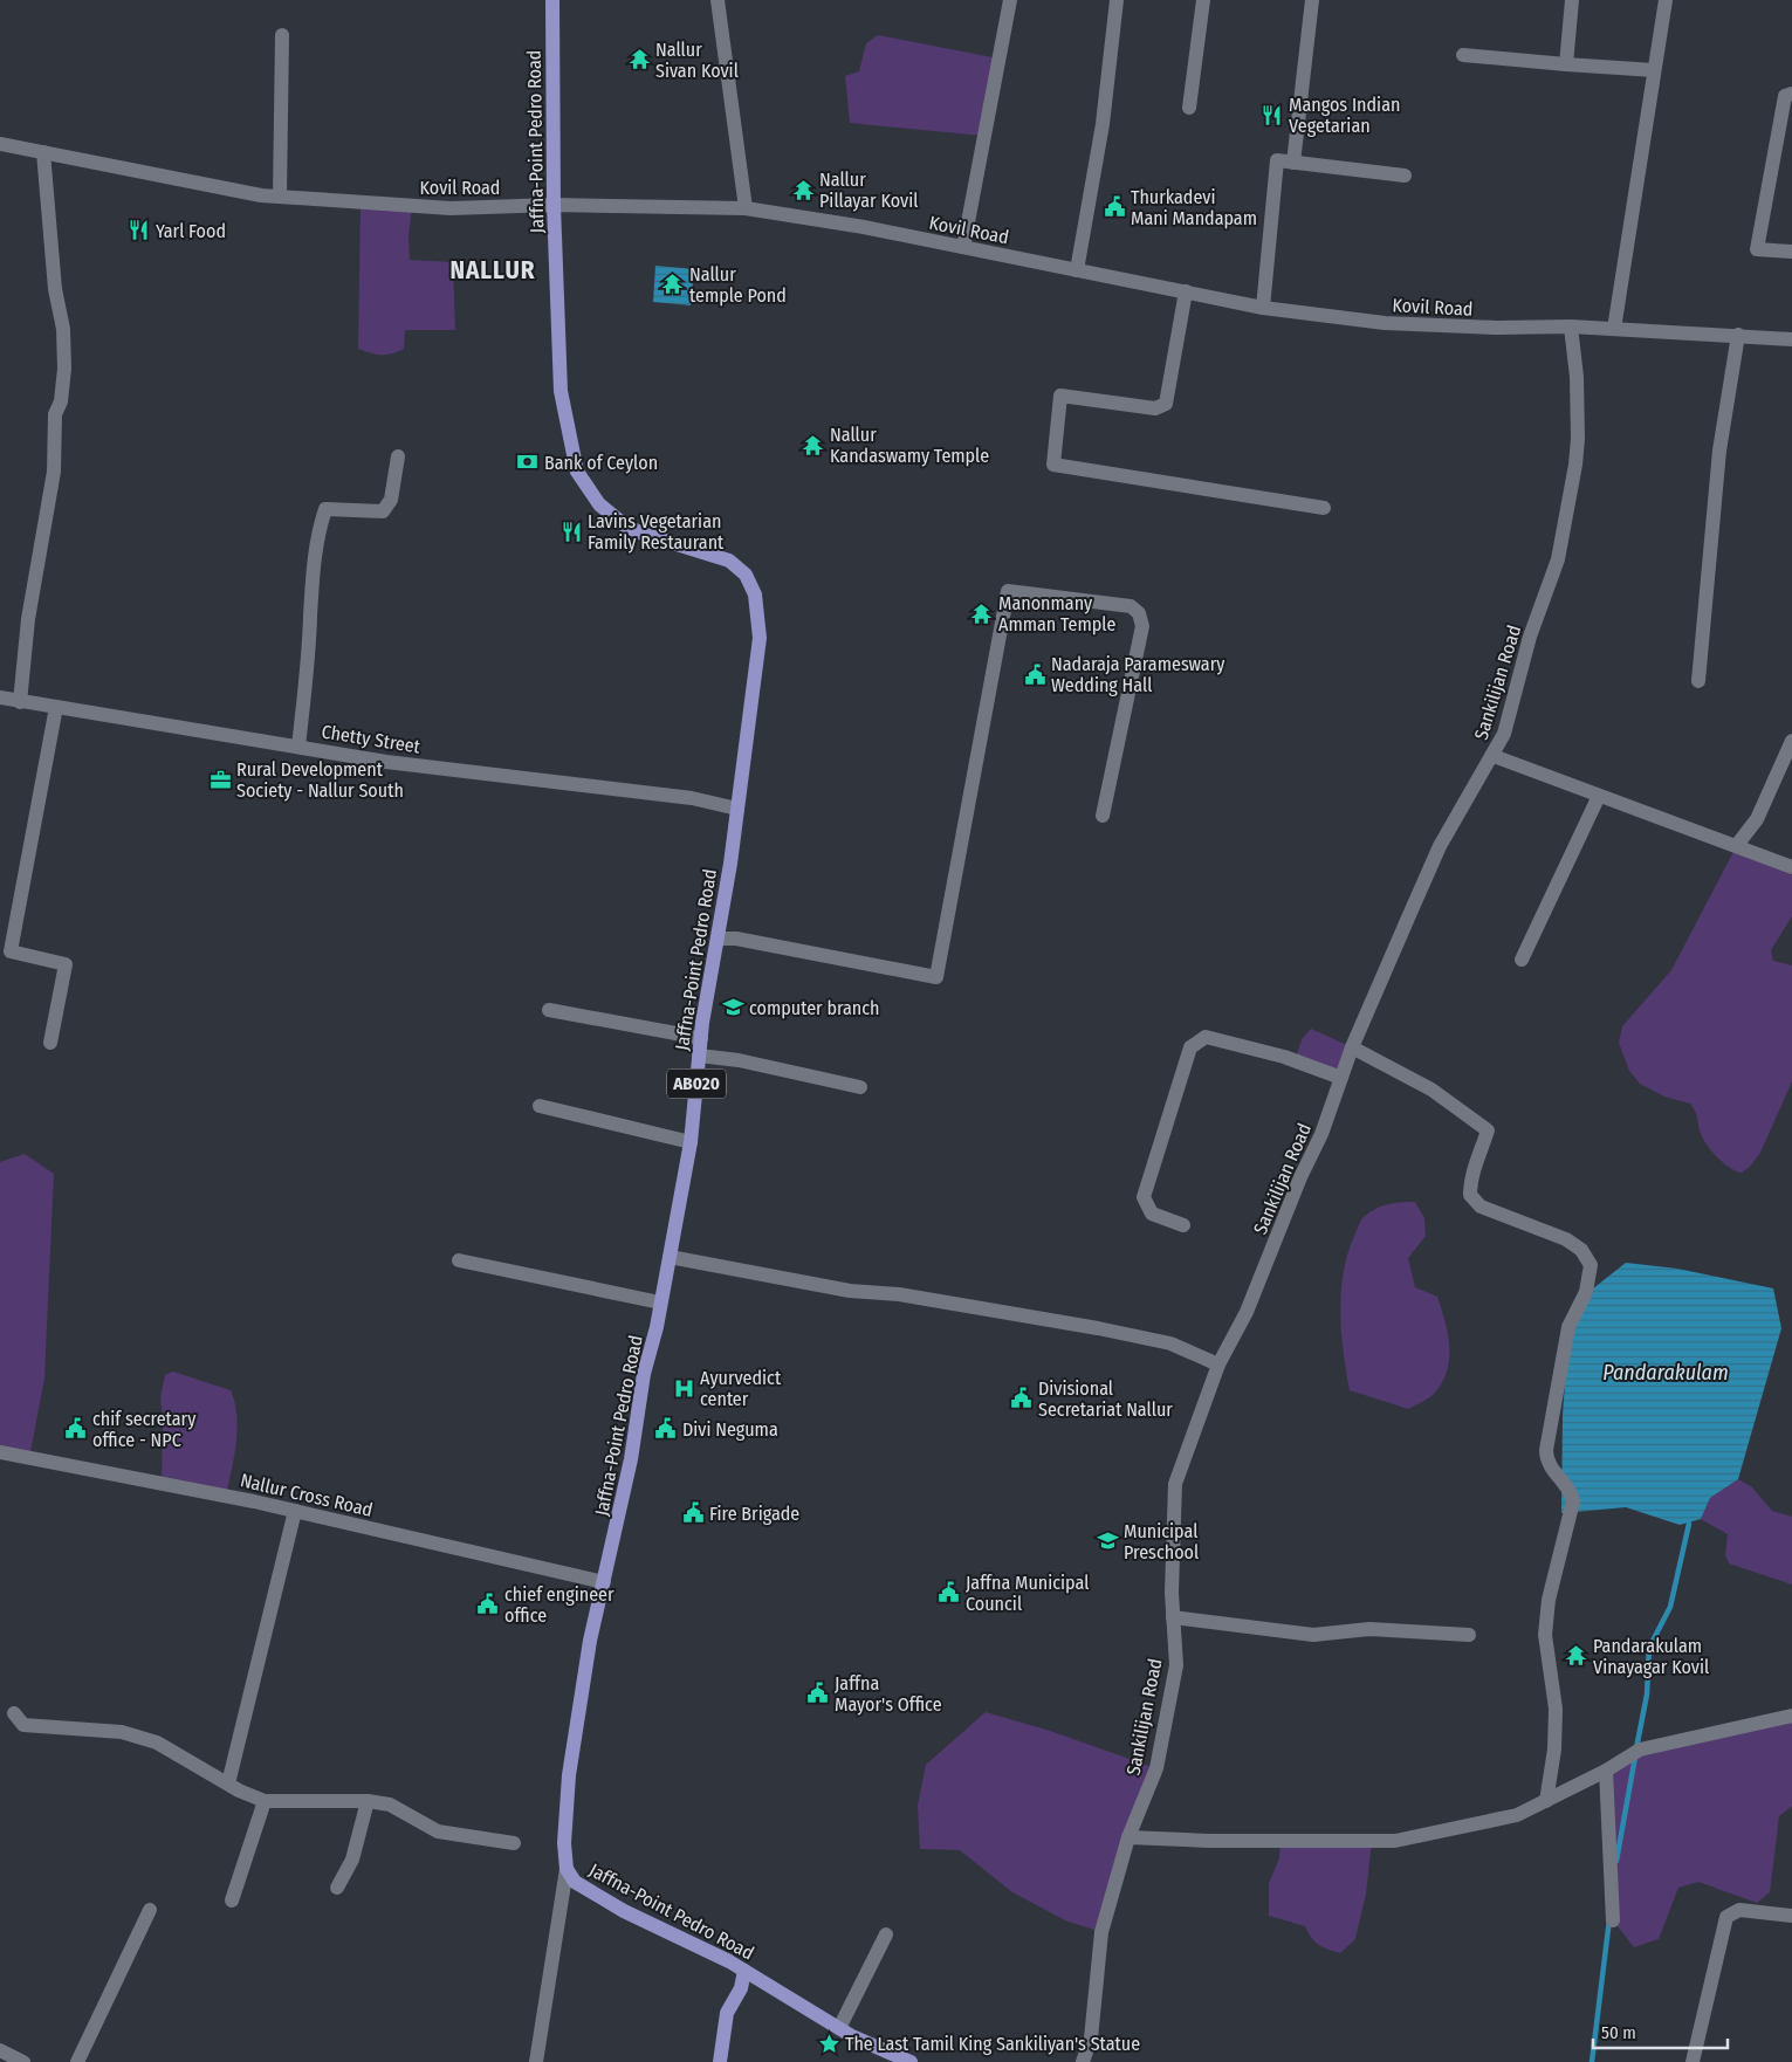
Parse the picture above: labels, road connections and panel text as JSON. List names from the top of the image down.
{
  "streets": {
    "main road": ["Jaffna-Point Pedro Road", "AB020"],
    "street": [
      "Kovil Road",
      "Sankilijan Road",
      "Chetty Street",
      "Nallur Cross Road"
    ]
  },
  "crossings": [
    ["Jaffna-Point Pedro Road", "Kovil Road"],
    ["Jaffna-Point Pedro Road", "Chetty Street"],
    ["Jaffna-Point Pedro Road", "Nallur Cross Road"],
    ["Kovil Road", "Sankilijan Road"]
  ],
  "districts": ["NALLUR"],
  "water": ["Pandarakulam"],
  "places": {
    "temple": [
      "Nallur Sivan Kovil",
      "Nallur Pillayar Kovil",
      "Nallur temple Pond",
      "Nallur Kandaswamy Temple",
      "Manonmany Amman Temple",
      "Pandarakulam Vinayagar Kovil"
    ],
    "restaurant": ["Mangos Indian Vegetarian", "Yarl Food", "Lavins Vegetarian Family Restaurant"],
    "public building": [
      "Thurkadevi Mani Mandapam",
      "Nadaraja Parameswary Wedding Hall",
      "Divisional Secretariat Nallur",
      "chif secretary office - NPC",
      "Divi Neguma",
      "Fire Brigade",
      "Jaffna Municipal Council",
      "chief engineer office",
      "Jaffna Mayor's Office"
    ],
    "bank": ["Bank of Ceylon"],
    "office": ["Rural Development Society - Nallur South"],
    "school or university": ["computer branch", "Municipal Preschool"],
    "hospital": ["Ayurvedict center"],
    "place": ["The Last Tamil King Sankiliyan's Statue"]
  },
  "scale_bar": "50 m"
}
